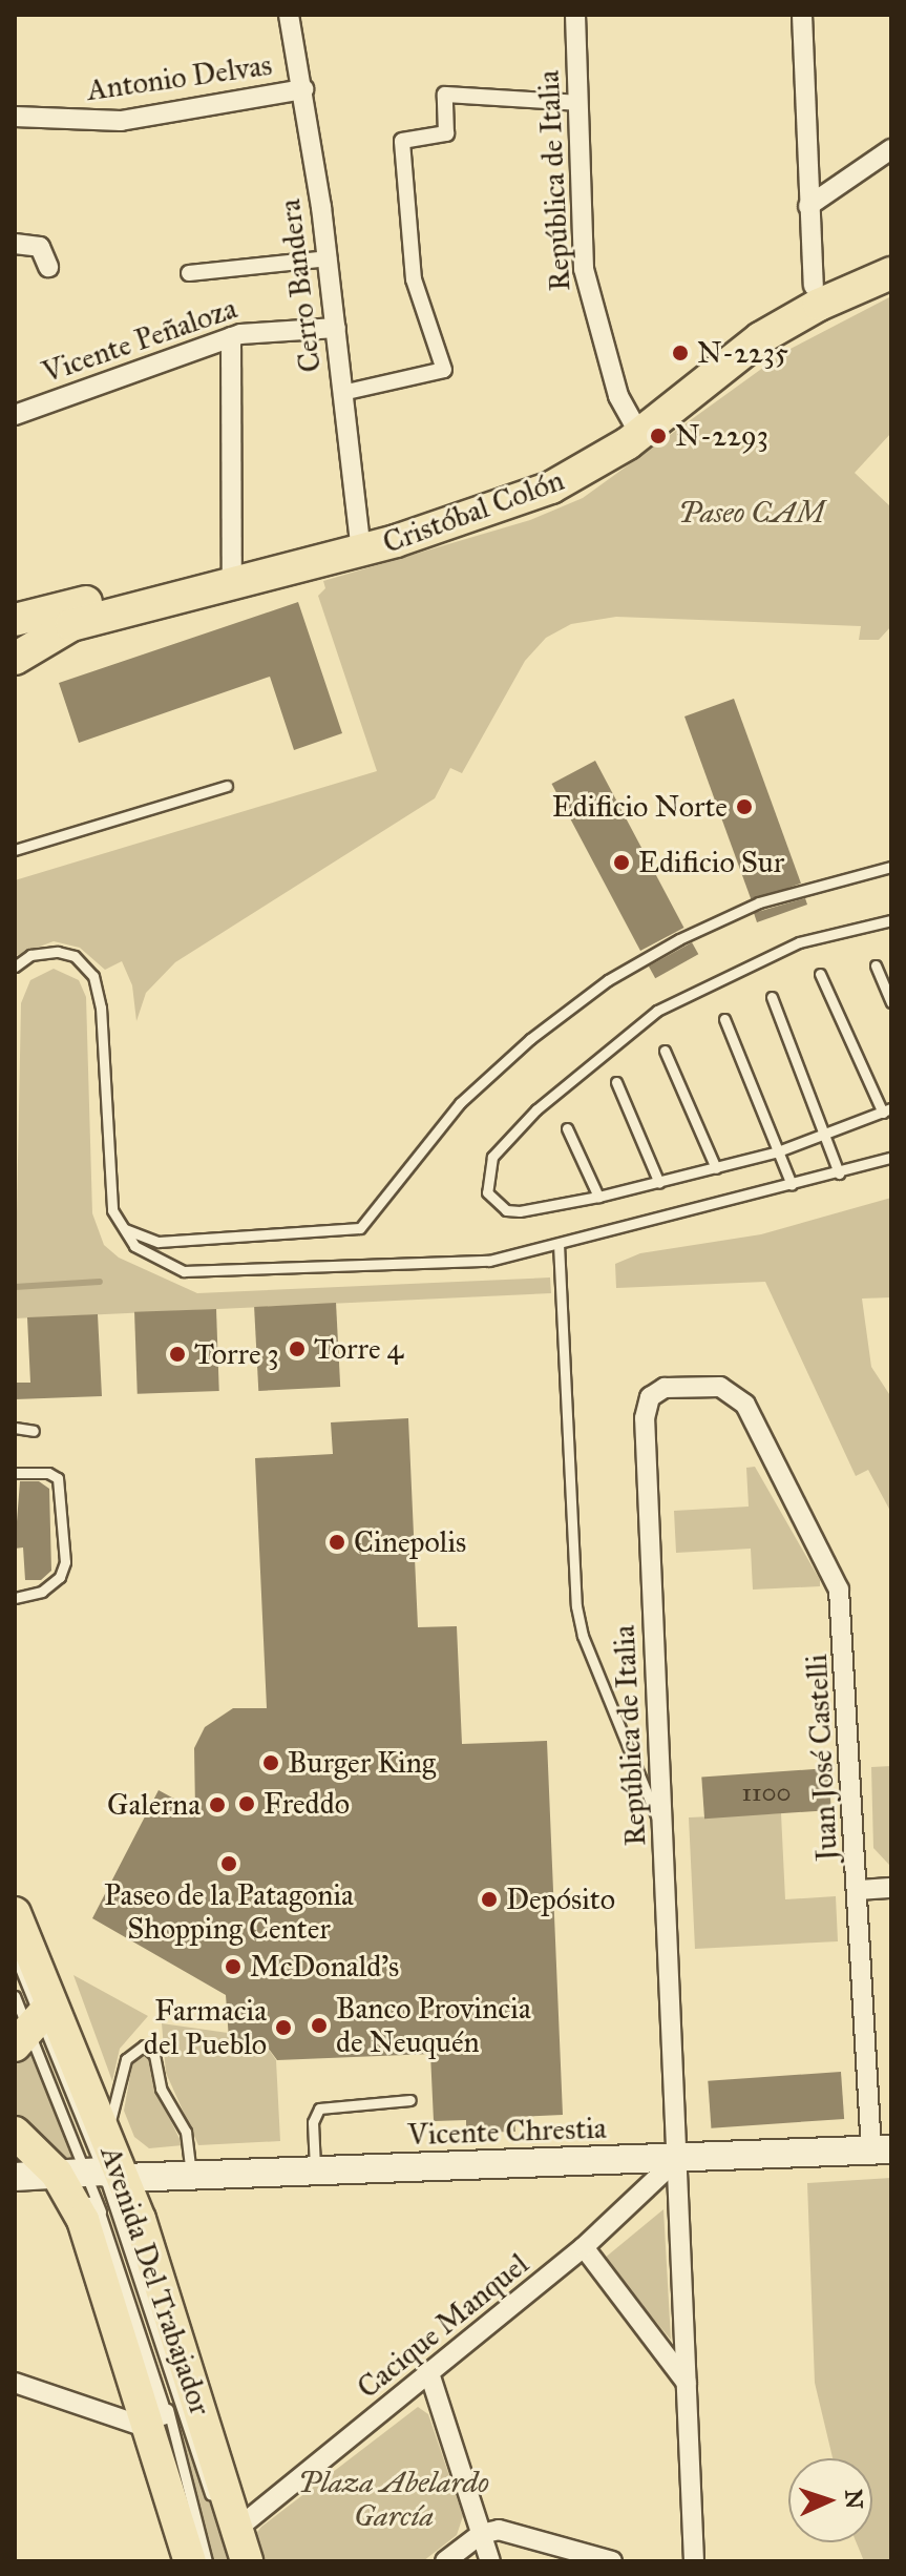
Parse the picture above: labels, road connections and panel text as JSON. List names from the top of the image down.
{
  "streets": {
    "main road": ["Cristóbal Colón", "Vicente Chrestia", "Avenida Del Trabajador"],
    "street": [
      "Antonio Delvas",
      "República de Italia",
      "Cerro Bandera",
      "Vicente Peñaloza",
      "Juan José Castelli",
      "Cacique Manquel"
    ]
  },
  "crossings": [
    ["Antonio Delvas", "Cerro Bandera"],
    ["República de Italia", "Cristóbal Colón"],
    ["República de Italia", "Juan José Castelli"],
    ["República de Italia", "Vicente Chrestia"],
    ["República de Italia", "Cacique Manquel"],
    ["Cerro Bandera", "Vicente Peñaloza"],
    ["Cerro Bandera", "Cristóbal Colón"],
    ["Juan José Castelli", "Vicente Chrestia"],
    ["Vicente Chrestia", "Avenida Del Trabajador"],
    ["Vicente Chrestia", "Cacique Manquel"],
    ["Avenida Del Trabajador", "Cacique Manquel"]
  ],
  "parks": ["Paseo CAM", "Plaza Abelardo García"],
  "places": [
    "N-2235",
    "N-2293",
    "Edificio Norte",
    "Edificio Sur",
    "Torre 4",
    "Torre 3",
    "Cinepolis",
    "Burger King",
    "Freddo",
    "Galerna",
    "Paseo de la Patagonia Shopping Center",
    "Depósito",
    "McDonald's",
    "Banco Provincia de Neuquén",
    "Farmacia del Pueblo"
  ],
  "house_numbers": ["1100"],
  "north": "right"
}
